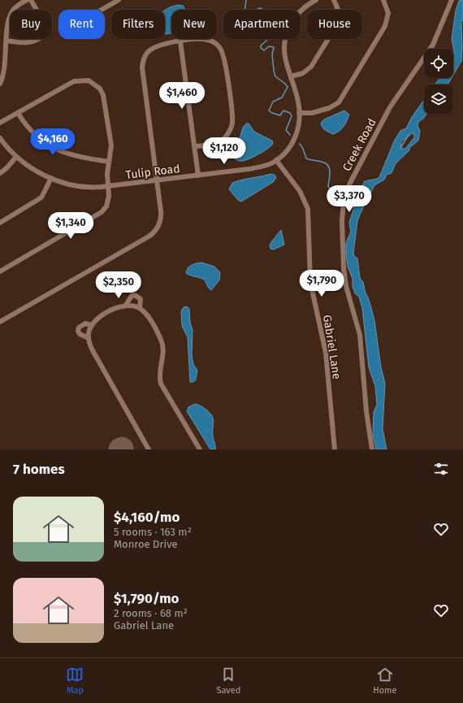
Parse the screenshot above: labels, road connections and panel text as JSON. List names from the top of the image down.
{
  "streets": {
    "street": ["Creek Road", "Tulip Road", "Gabriel Lane"]
  },
  "crossings": [
    ["Tulip Road", "Gabriel Lane"]
  ],
  "page": {
    "chip": [
      "Buy",
      "Rent",
      "Filters",
      "New",
      "Apartment",
      "House"
    ],
    "price": [
      "$1,460",
      "$4,160",
      "$1,120",
      "$3,370",
      "$1,340",
      "$1,790",
      "$2,350"
    ],
    "heading": "7 homes",
    "list": [
      {
        "name": "$4,160/mo",
        "note": "5 rooms · 163 m² · Monroe Drive"
      },
      {
        "name": "$1,790/mo",
        "note": "2 rooms · 68 m² · Gabriel Lane"
      }
    ],
    "tabs": ["Map", "Saved", "Home"]
  }
}
